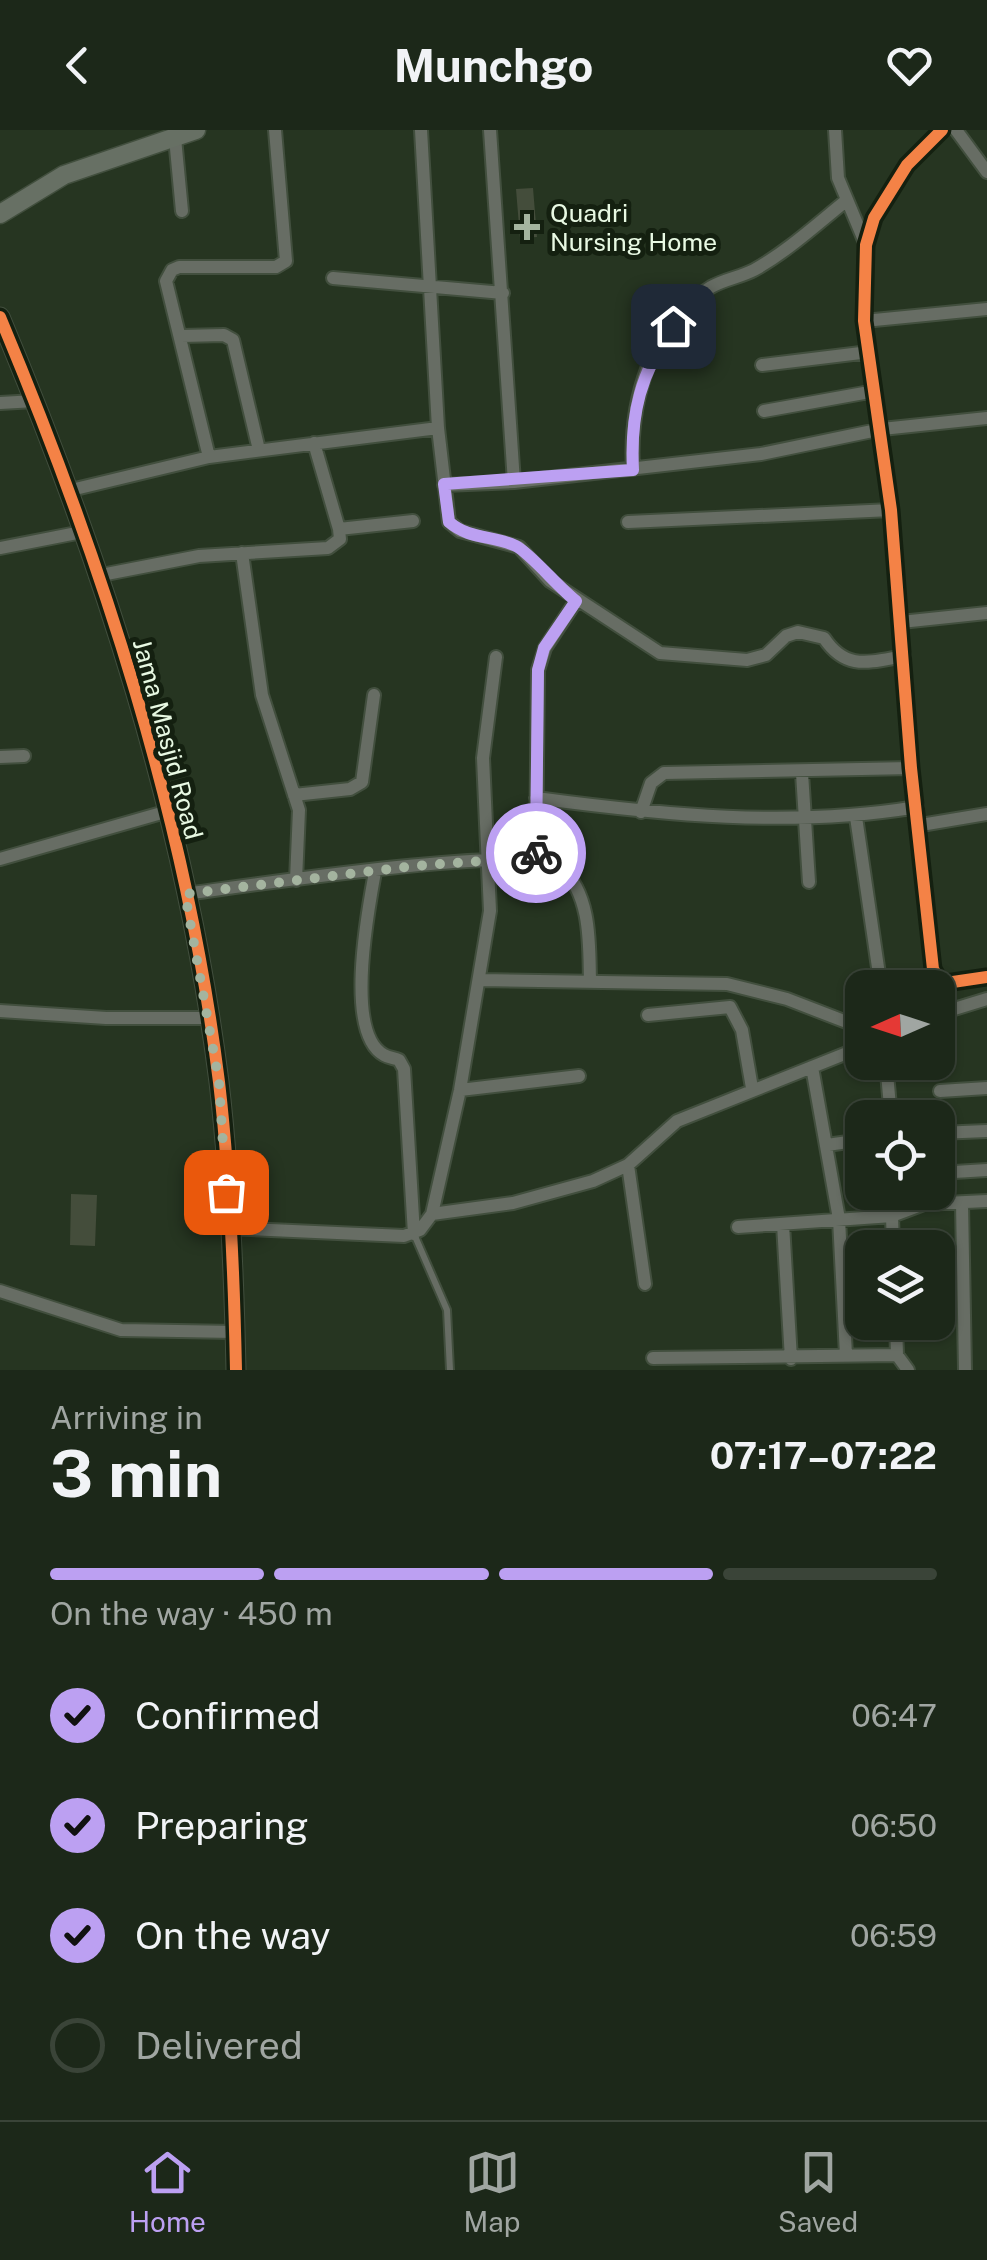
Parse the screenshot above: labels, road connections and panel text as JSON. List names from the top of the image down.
{
  "streets": {
    "street": ["Jama Masjid Road"]
  },
  "places": {
    "health": ["Quadri Nursing Home"]
  },
  "north": "left",
  "page": {
    "header": "Munchgo",
    "heading": ["3 min", "Arriving in", "07:17–07:22"],
    "bar": "On the way · 450 m",
    "list": [
      ["Confirmed", "06:47"],
      ["Preparing", "06:50"],
      ["On the way", "06:59"],
      "Delivered"
    ],
    "tabs": ["Home", "Map", "Saved"]
  }
}
